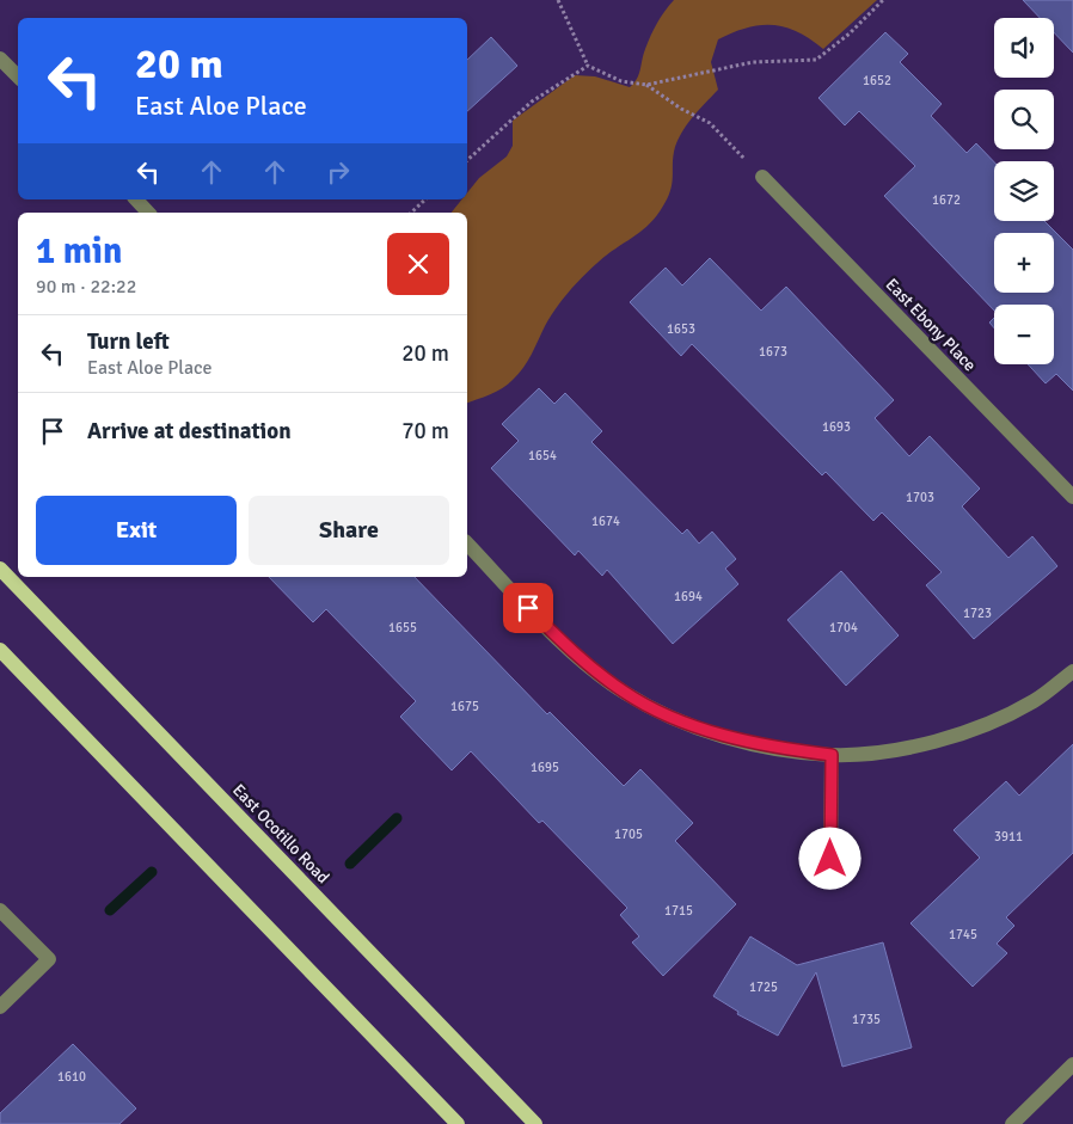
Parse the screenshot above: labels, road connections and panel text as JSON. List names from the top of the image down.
{
  "streets": {
    "main road": ["East Ocotillo Road"],
    "street": ["East Ebony Place"]
  },
  "house_numbers": [
    "1652",
    "1672",
    "1653",
    "1673",
    "1693",
    "1654",
    "1703",
    "1674",
    "1694",
    "1723",
    "1655",
    "1704",
    "1675",
    "1695",
    "1705",
    "3911",
    "1715",
    "1745",
    "1725",
    "1735",
    "1610"
  ],
  "page": {
    "map_buttons": ["+", "−"],
    "turn": ["20 m", "East Aloe Place"],
    "heading": ["1 min", "90 m · 22:22"],
    "list": [
      {
        "name": "Turn left",
        "note": "East Aloe Place",
        "value": "20 m"
      },
      {
        "name": "Arrive at destination",
        "value": "70 m"
      }
    ],
    "buttons": ["Exit", "Share"]
  }
}
